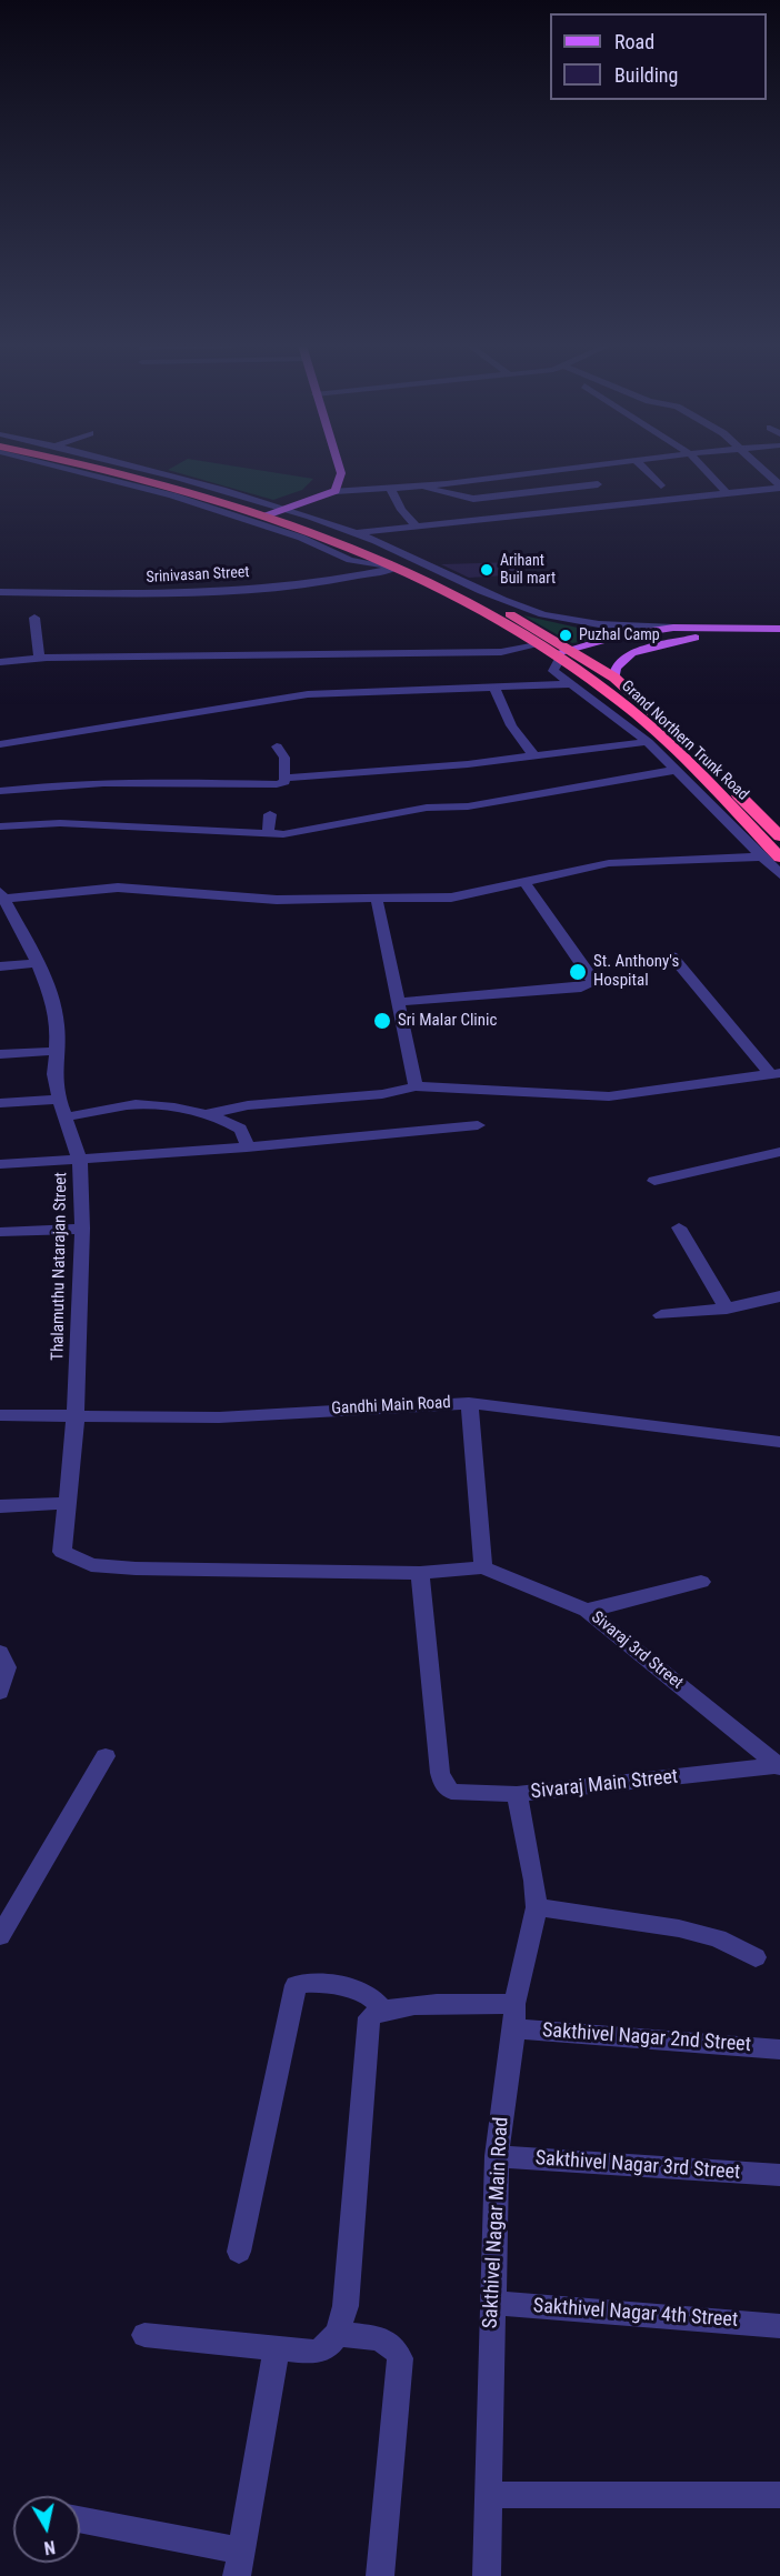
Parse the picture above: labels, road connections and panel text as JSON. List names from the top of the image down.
{
  "streets": {
    "highway": ["Grand Northern Trunk Road"],
    "street": [
      "Srinivasan Street",
      "Thalamuthu Natarajan Street",
      "Gandhi Main Road",
      "Sivaraj 3rd Street",
      "Sivaraj Main Street",
      "Sakthivel Nagar 2nd Street",
      "Sakthivel Nagar 3rd Street",
      "Sakthivel Nagar Main Road",
      "Sakthivel Nagar 4th Street"
    ]
  },
  "crossings": [
    ["Srinivasan Street", "Grand Northern Trunk Road"],
    ["Thalamuthu Natarajan Street", "Gandhi Main Road"],
    ["Thalamuthu Natarajan Street", "Sivaraj Main Street"],
    ["Sivaraj 3rd Street", "Sivaraj Main Street"],
    ["Sivaraj Main Street", "Sakthivel Nagar Main Road"],
    ["Sakthivel Nagar 2nd Street", "Sakthivel Nagar Main Road"],
    ["Sakthivel Nagar 3rd Street", "Sakthivel Nagar Main Road"],
    ["Sakthivel Nagar Main Road", "Sakthivel Nagar 4th Street"]
  ],
  "places": [
    "Arihant Buil mart",
    "Puzhal Camp",
    "St. Anthony's Hospital",
    "Sri Malar Clinic"
  ],
  "legend": ["Road", "Building"],
  "north": "bottom"
}
